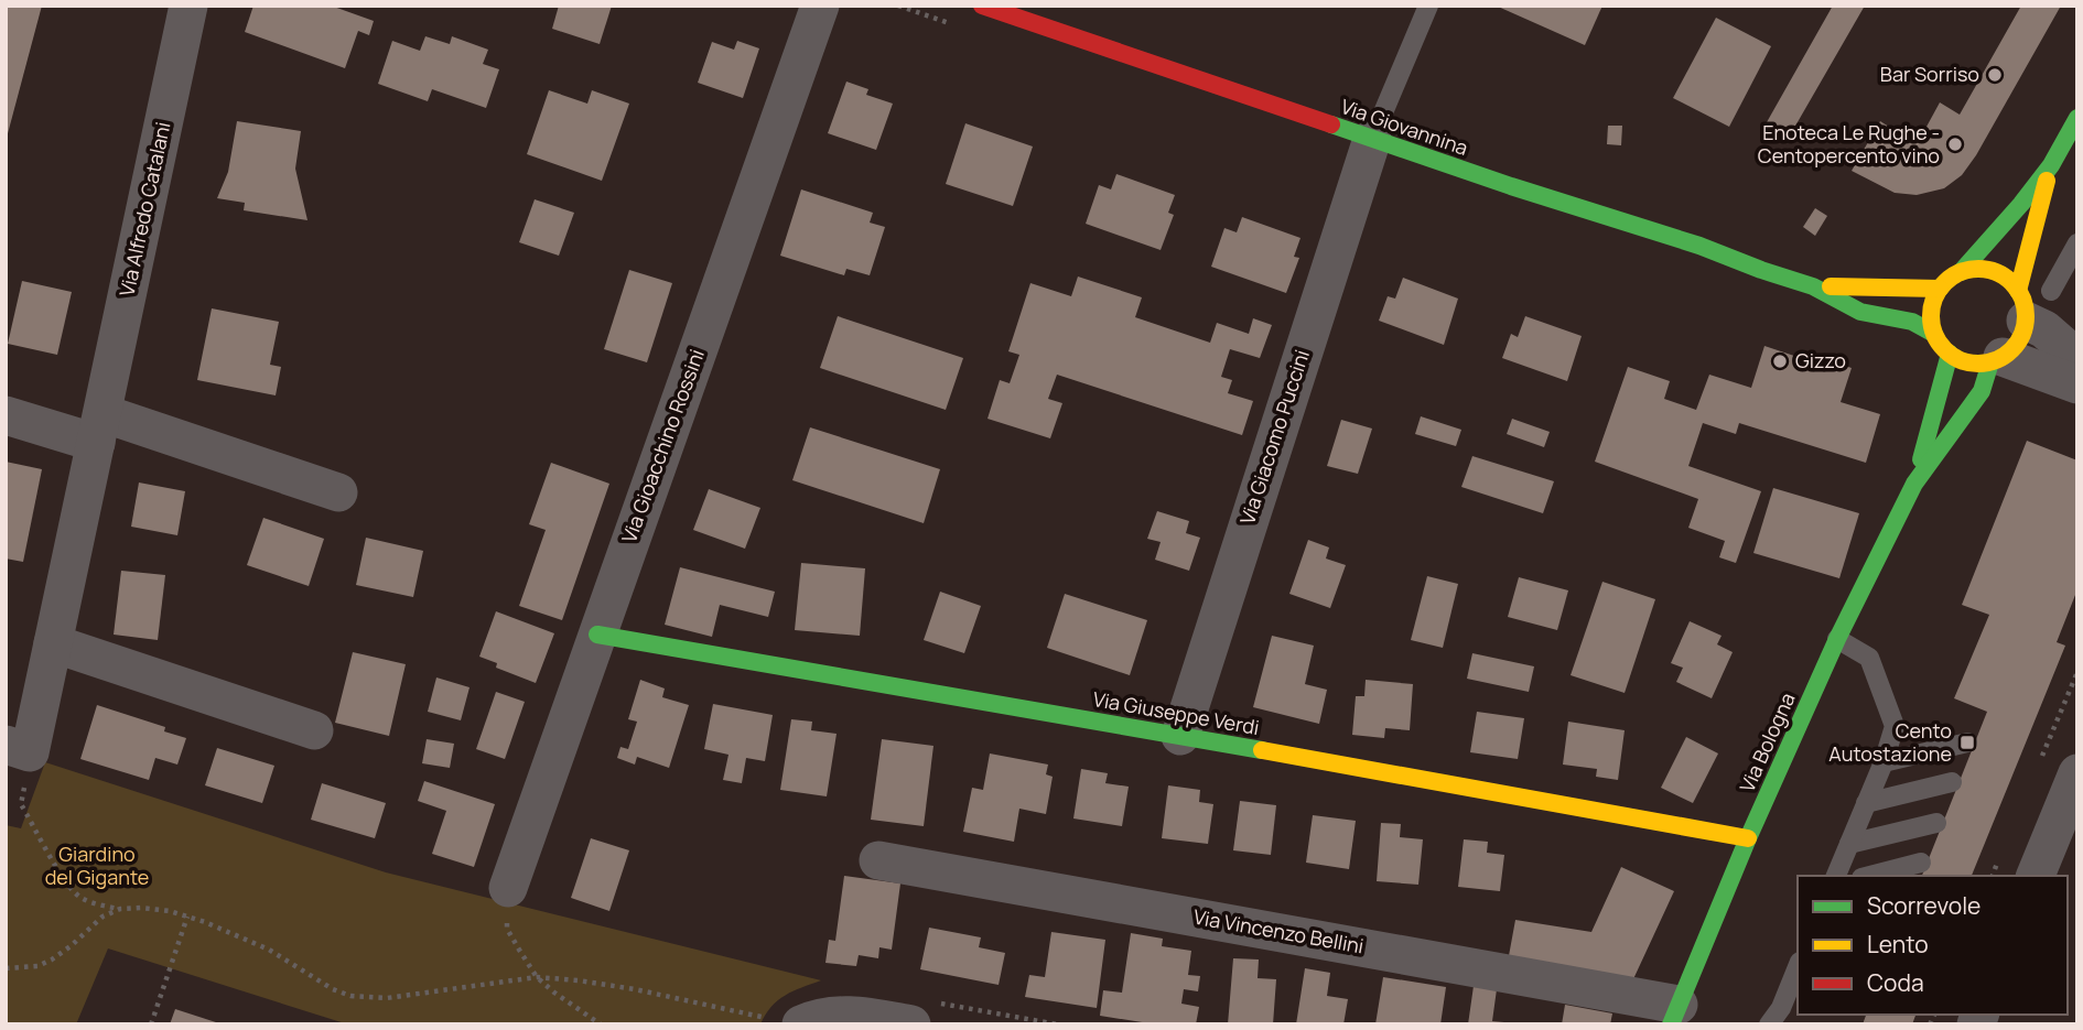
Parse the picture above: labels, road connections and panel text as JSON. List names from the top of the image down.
{
  "streets": {
    "street": [
      "Via Giovannina",
      "Via Alfredo Catalani",
      "Via Giacomo Puccini",
      "Via Gioacchino Rossini",
      "Via Giuseppe Verdi",
      "Via Bologna",
      "Via Vincenzo Bellini"
    ]
  },
  "crossings": [
    ["Via Giovannina", "Via Giacomo Puccini"],
    ["Via Giovannina", "Via Bologna"],
    ["Via Giacomo Puccini", "Via Giuseppe Verdi"],
    ["Via Gioacchino Rossini", "Via Giuseppe Verdi"],
    ["Via Giuseppe Verdi", "Via Bologna"],
    ["Via Bologna", "Via Vincenzo Bellini"]
  ],
  "parks": ["Giardino del Gigante"],
  "places": {
    "other": ["Bar Sorriso", "Enoteca Le Rughe - Centopercento vino", "Gizzo"],
    "transit": ["Cento Autostazione"]
  },
  "legend": ["Scorrevole", "Lento", "Coda"]
}
